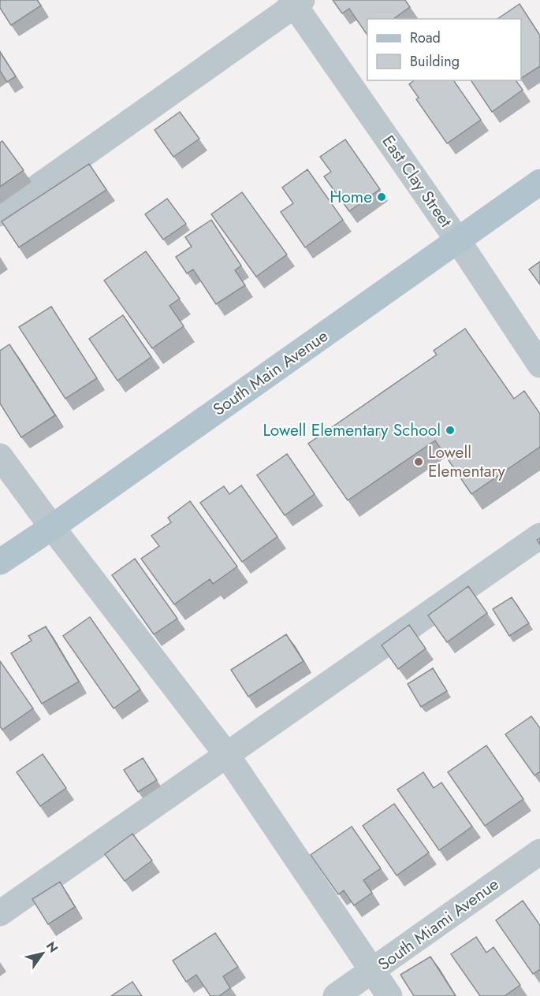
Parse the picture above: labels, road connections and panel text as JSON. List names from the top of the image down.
{
  "streets": {
    "main road": ["South Main Avenue"],
    "street": ["East Clay Street", "South Miami Avenue"]
  },
  "crossings": [
    ["East Clay Street", "South Main Avenue"]
  ],
  "places": ["Home", "Lowell Elementary School", "Lowell Elementary"],
  "legend": ["Road", "Building"],
  "north": "top right"
}
